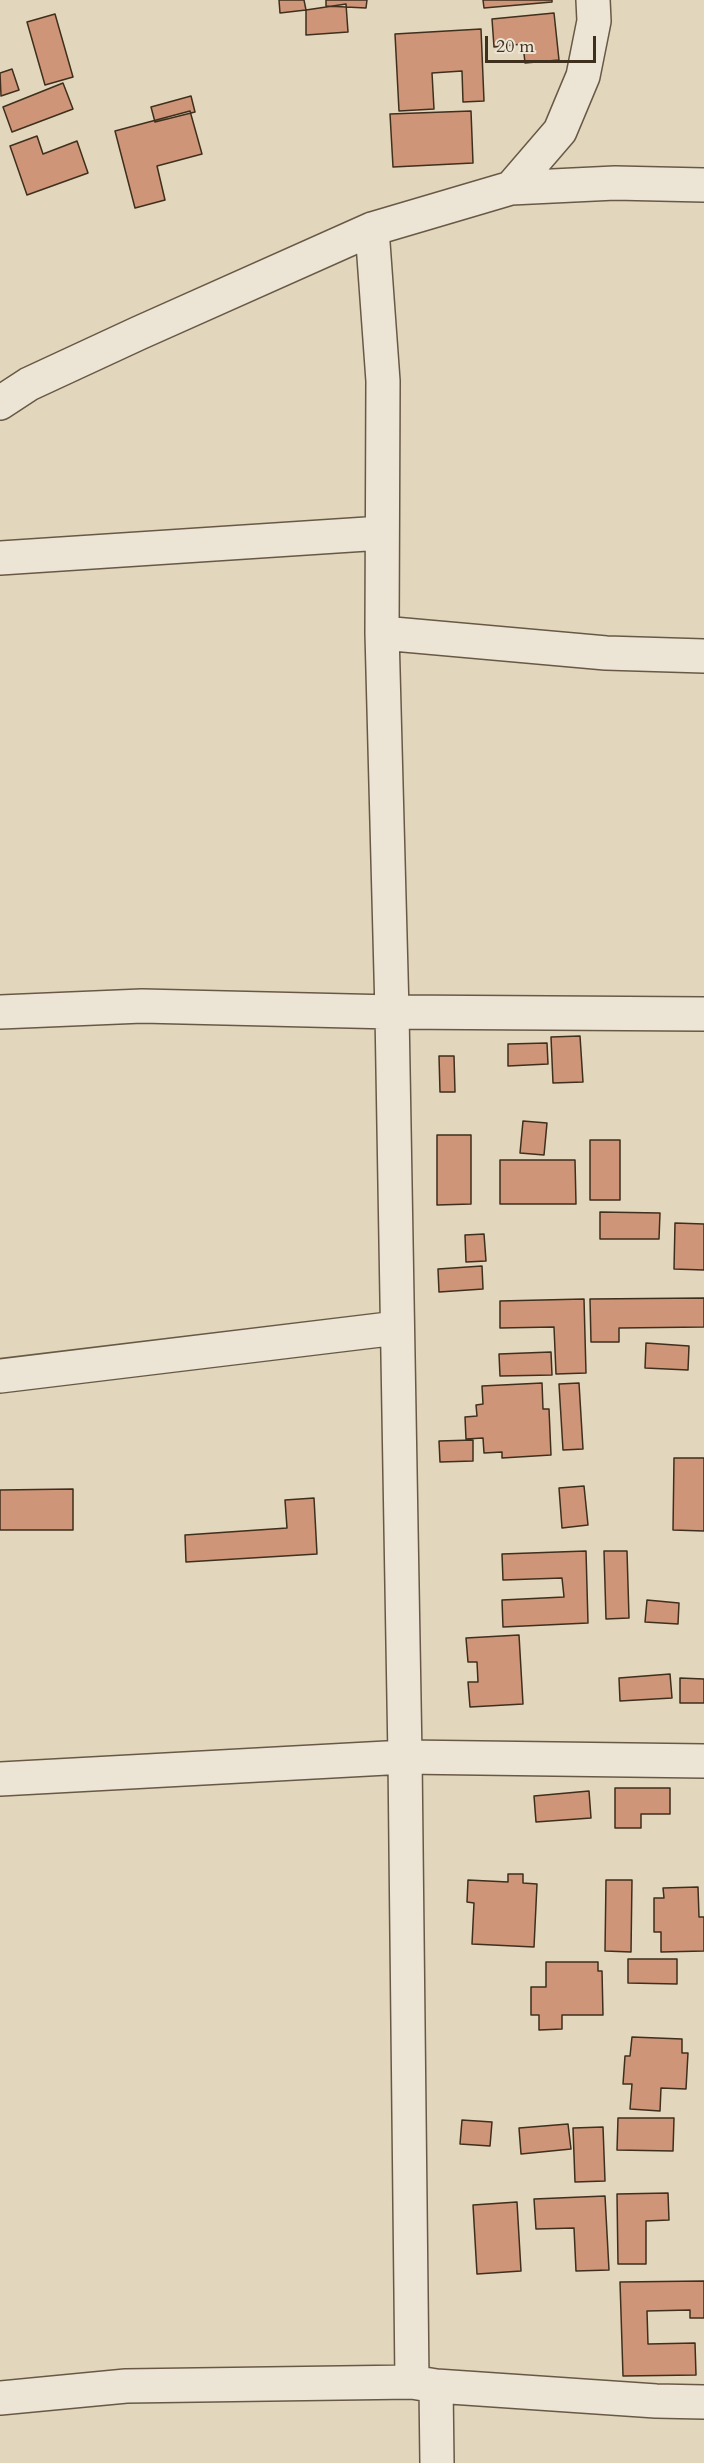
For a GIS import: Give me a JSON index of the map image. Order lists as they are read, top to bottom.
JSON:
{
  "scale_bar": "20 m"
}
